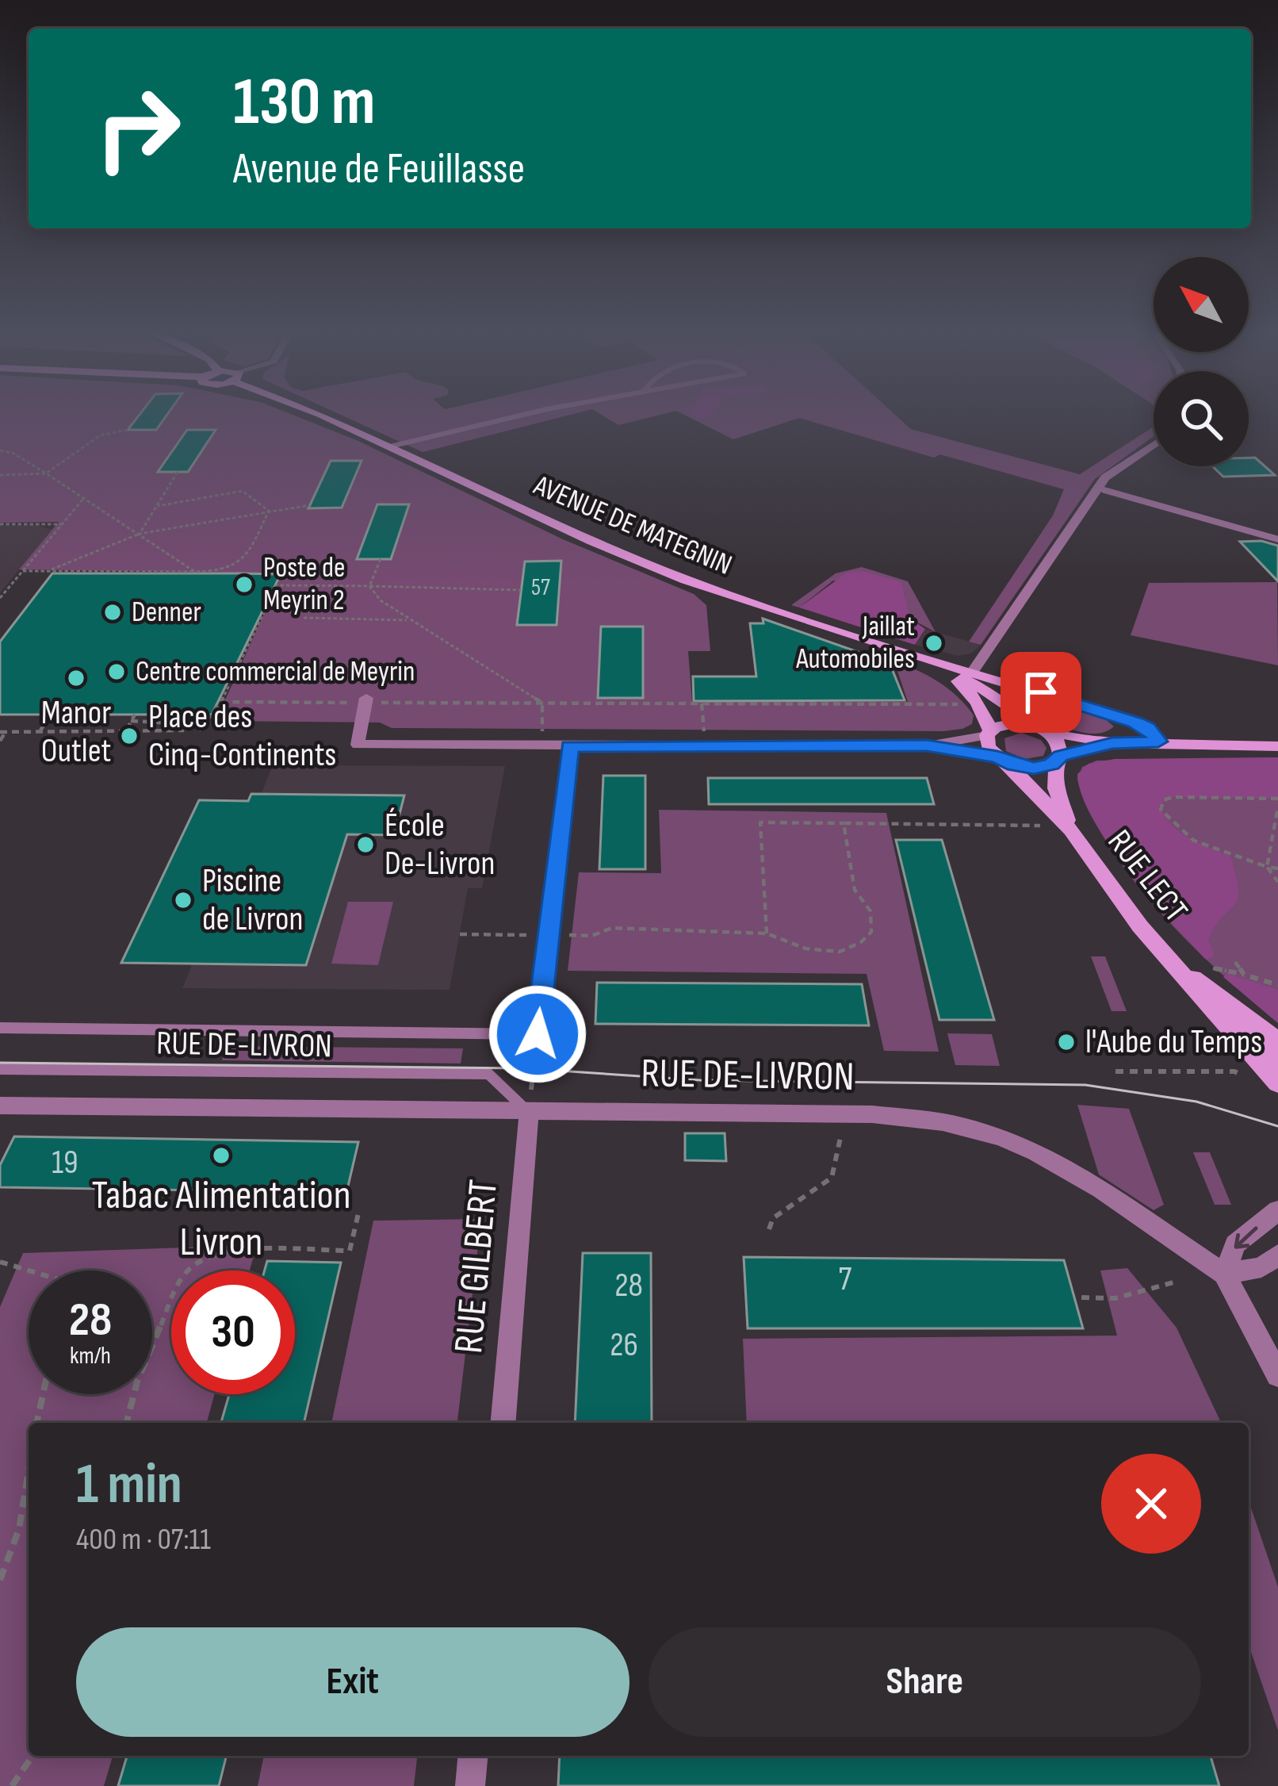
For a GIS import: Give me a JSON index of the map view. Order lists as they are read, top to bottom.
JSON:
{
  "streets": {
    "main road": ["AVENUE DE MATEGNIN", "RUE LECT"],
    "street": ["RUE DE-LIVRON", "RUE GILBERT"]
  },
  "crossings": [
    ["AVENUE DE MATEGNIN", "RUE LECT"],
    ["RUE DE-LIVRON", "RUE GILBERT"]
  ],
  "places": [
    "Poste de Meyrin 2",
    "Denner",
    "Jaillat Automobiles",
    "Centre commercial de Meyrin",
    "Manor Outlet",
    "Place des Cinq-Continents",
    "École De-Livron",
    "Piscine de Livron",
    "l'Aube du Temps",
    "Tabac Alimentation Livron"
  ],
  "house_numbers": [
    "57",
    "19",
    "7",
    "28",
    "26"
  ],
  "north": "top left",
  "page": {
    "turn": ["130 m", "Avenue de Feuillasse"],
    "speed": "28 km/h",
    "limit": "30",
    "heading": ["1 min", "400 m · 07:11"],
    "buttons": ["Exit", "Share"]
  }
}
